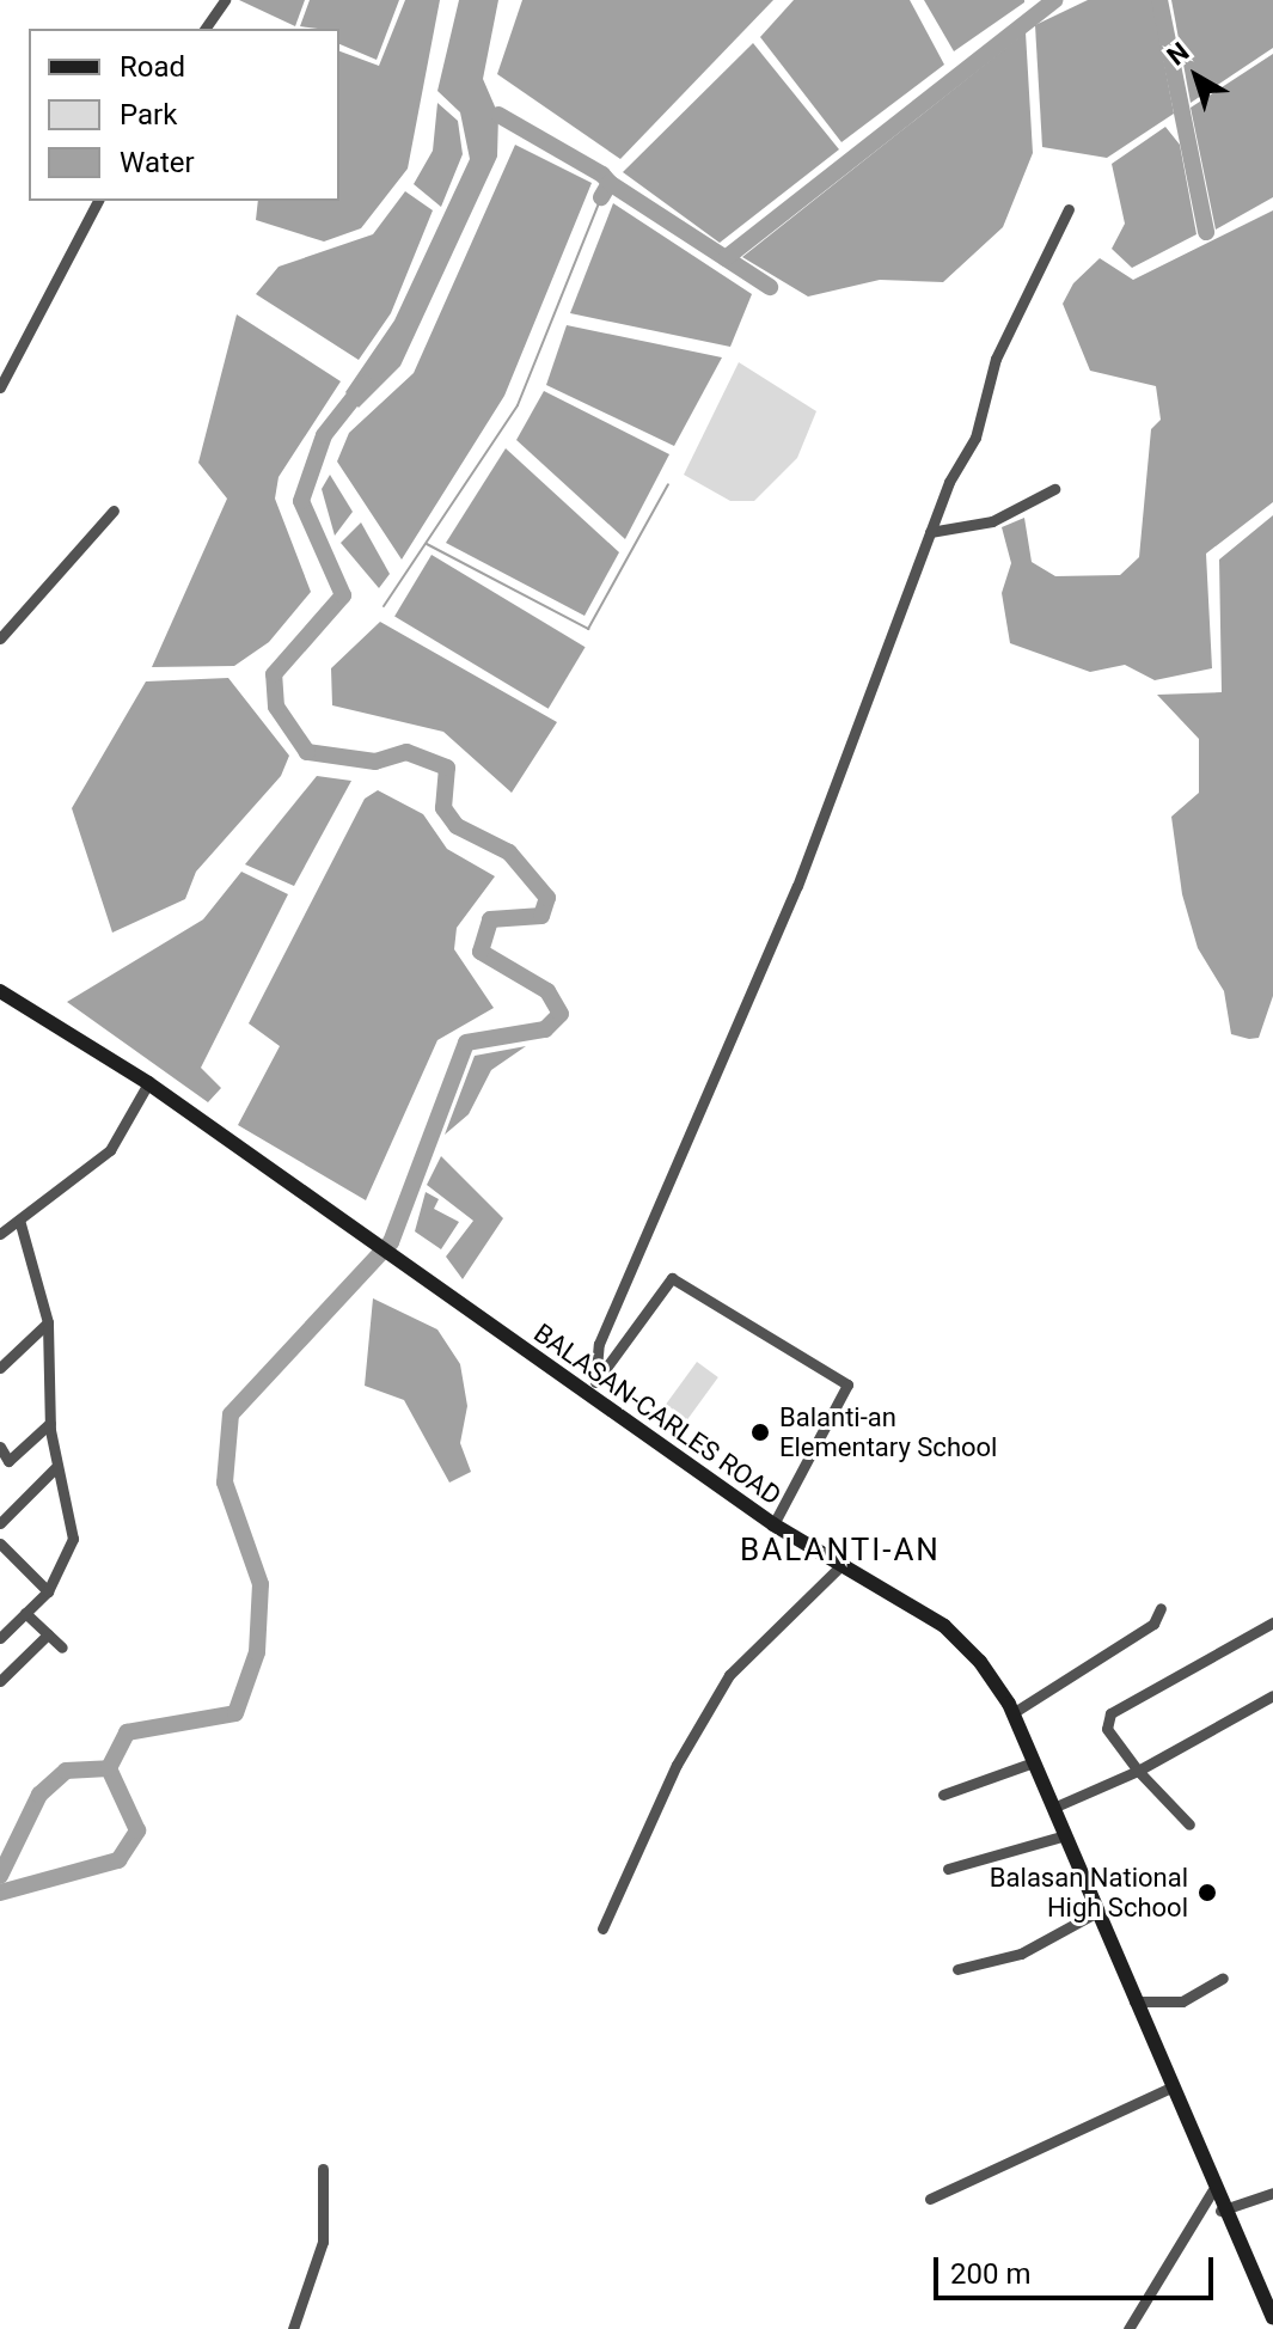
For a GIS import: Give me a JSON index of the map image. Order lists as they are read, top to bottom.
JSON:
{
  "streets": {
    "main road": ["BALASAN-CARLES ROAD"]
  },
  "districts": ["BALANTI-AN"],
  "places": ["Balanti-an Elementary School", "Balasan National High School"],
  "legend": ["Road", "Park", "Water"],
  "scale_bar": "200 m",
  "north": "top left"
}
